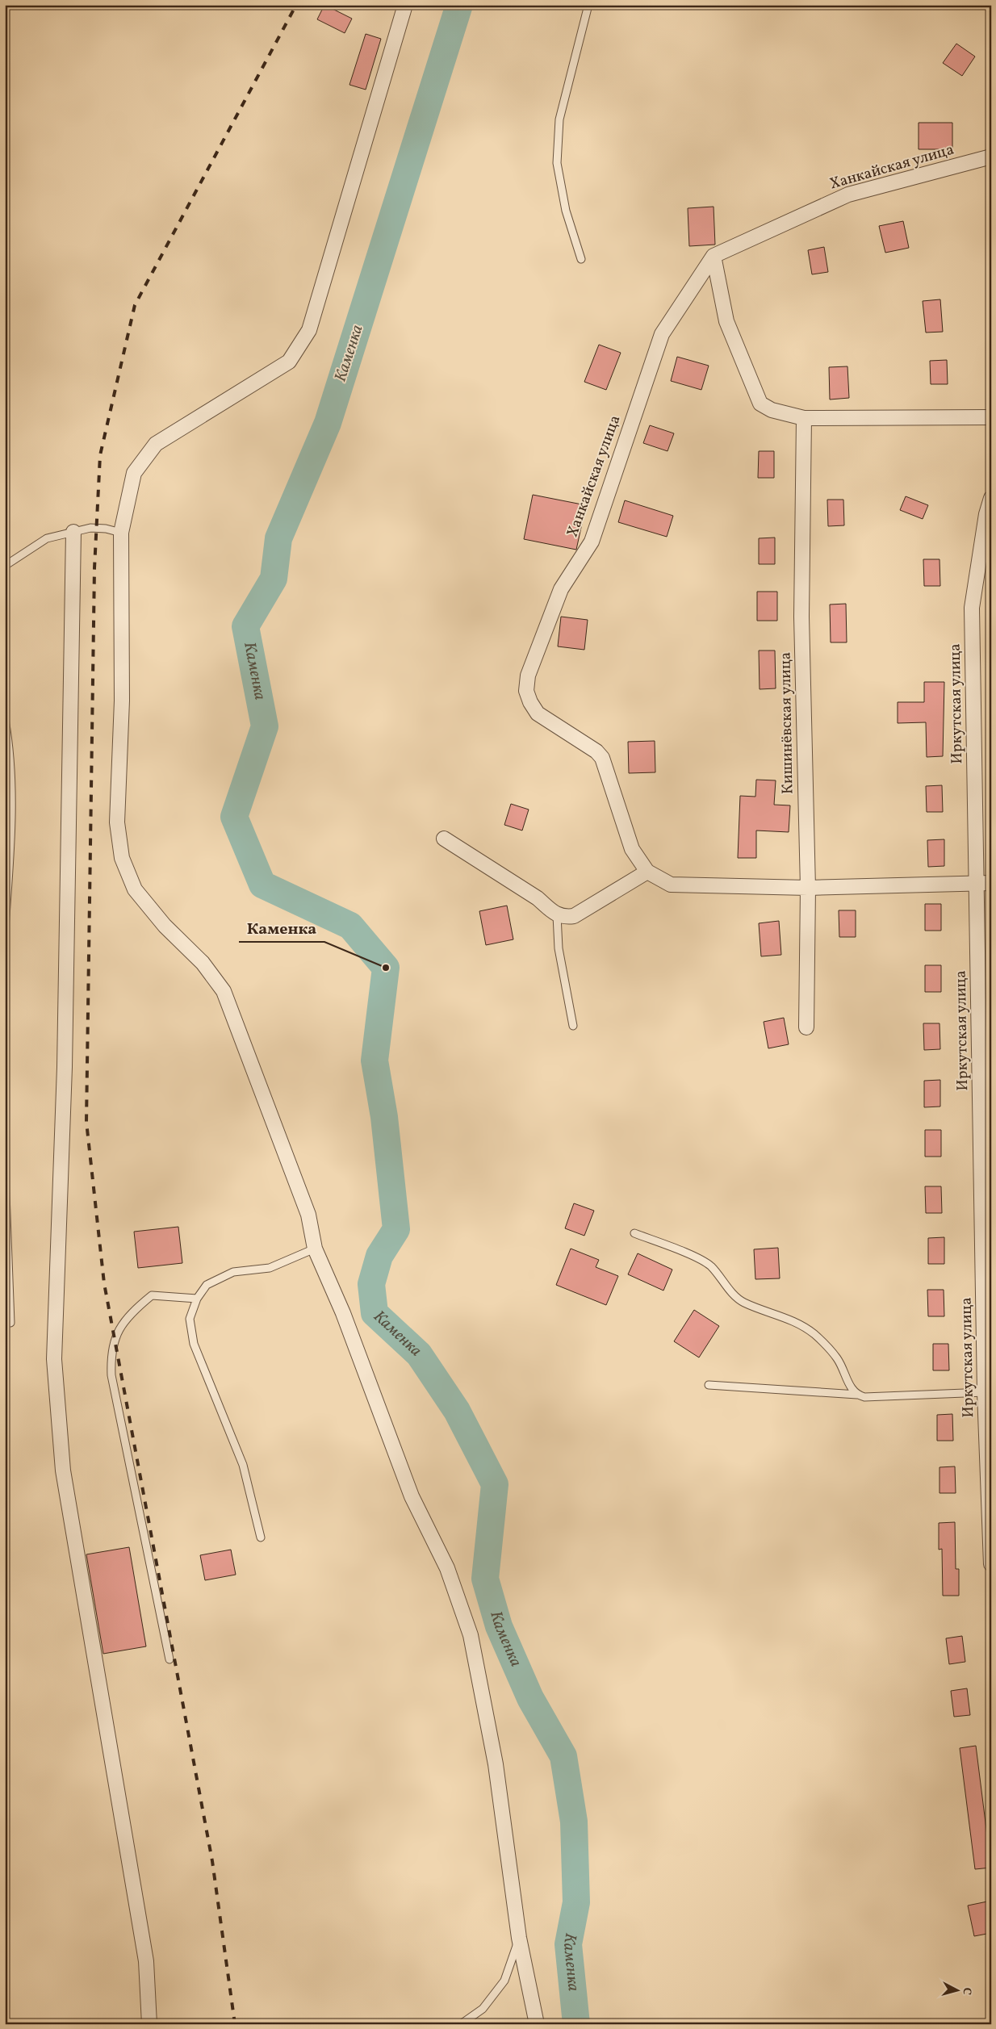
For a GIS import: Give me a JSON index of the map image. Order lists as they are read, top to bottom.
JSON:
{
  "streets": {
    "street": ["Ханкайская улица", "Иркутская улица", "Кишинёвская улица"]
  },
  "crossings": [
    ["Ханкайская улица", "Иркутская улица"],
    ["Ханкайская улица", "Кишинёвская улица"]
  ],
  "water": ["Каменка"],
  "places": ["Каменка"],
  "north": "right"
}
